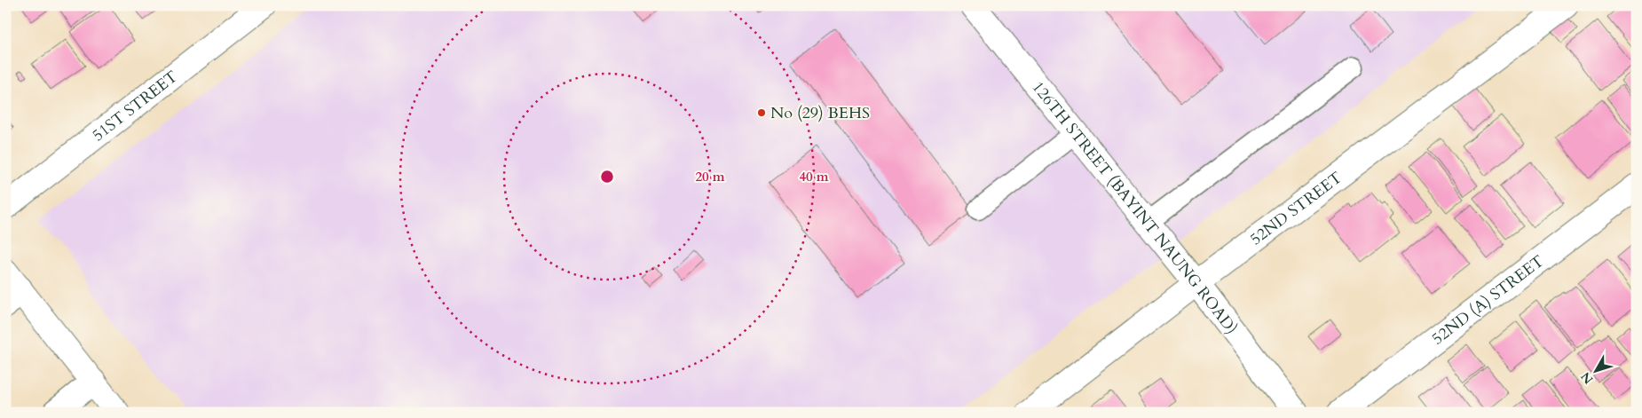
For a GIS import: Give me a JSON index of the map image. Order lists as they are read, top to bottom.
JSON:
{
  "streets": {
    "street": [
      "51ST STREET",
      "126TH STREET (BAYINT NAUNG ROAD)",
      "52ND STREET",
      "52ND (A) STREET"
    ]
  },
  "crossings": [
    ["126TH STREET (BAYINT NAUNG ROAD)", "52ND STREET"]
  ],
  "places": ["No (29) BEHS"],
  "north": "bottom left",
  "rings": ["20 m", "40 m"]
}
